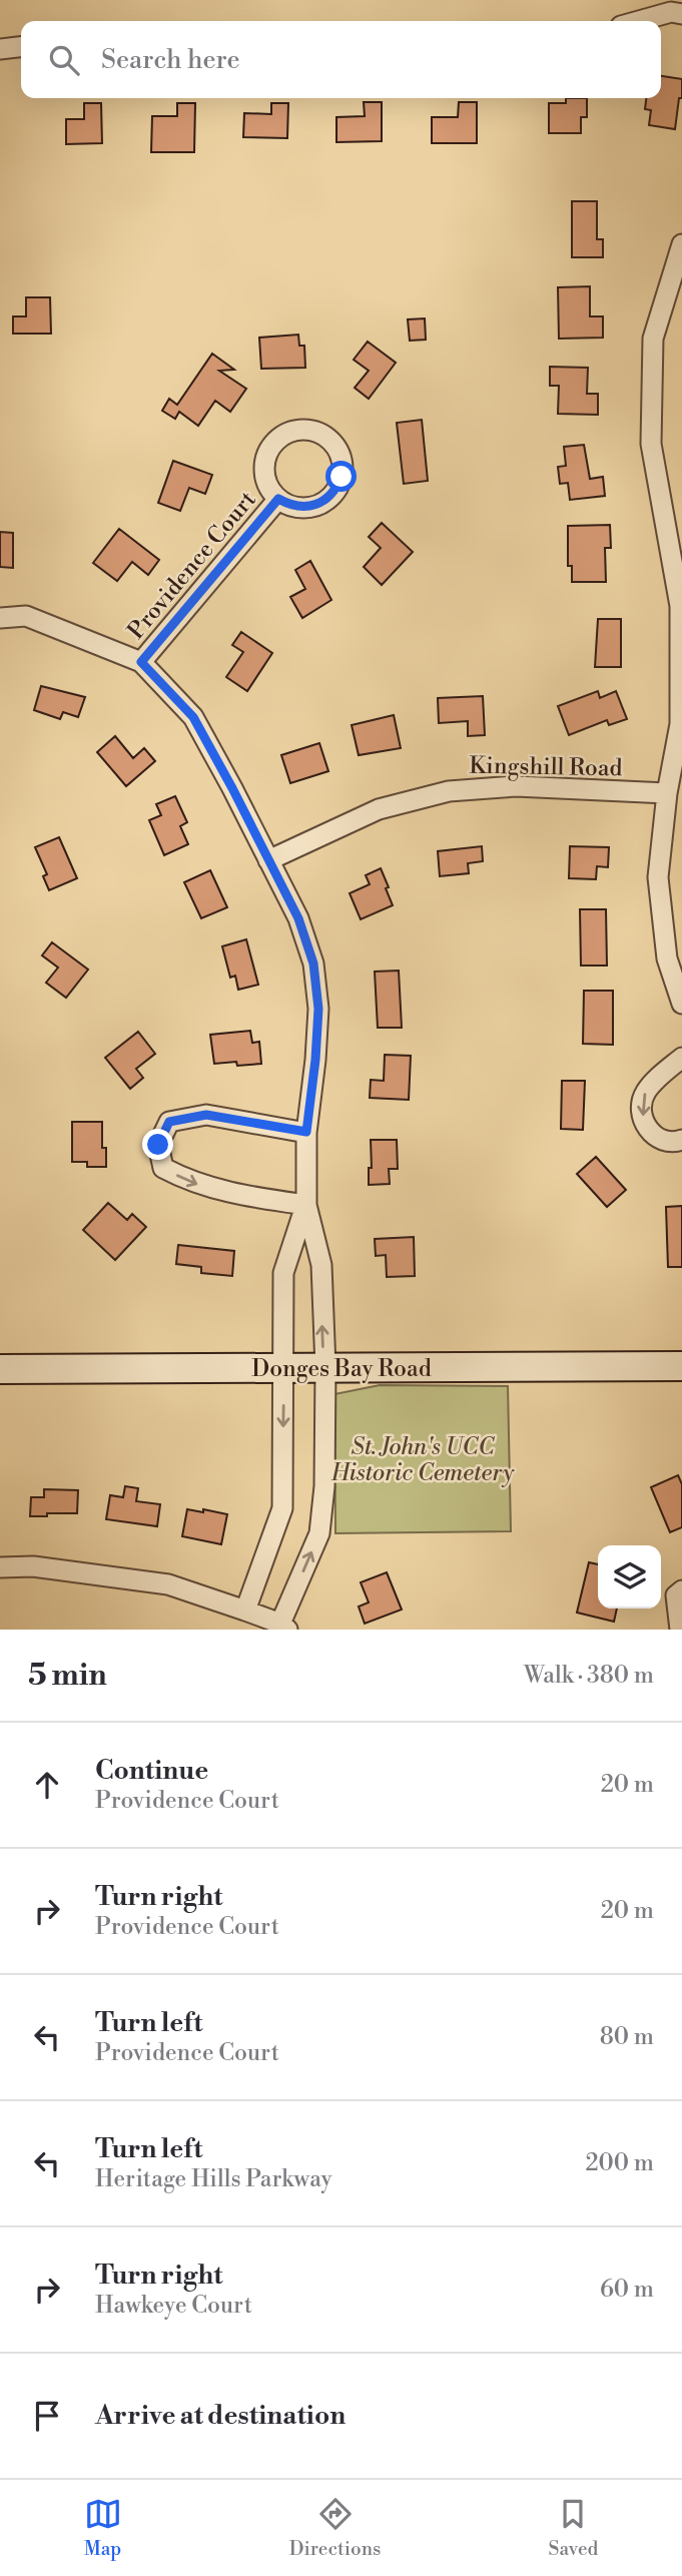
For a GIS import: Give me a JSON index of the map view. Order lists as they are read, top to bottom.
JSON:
{
  "streets": {
    "street": ["Providence Court", "Kingshill Road", "Donges Bay Road"]
  },
  "parks": ["St. John's UCC Historic Cemetery"],
  "page": {
    "search": "Search here",
    "heading": ["5 min", "Walk · 380 m"],
    "list": [
      ["Continue", "Providence Court", "20 m"],
      ["Turn right", "Providence Court", "20 m"],
      ["Turn left", "Providence Court", "80 m"],
      ["Turn left", "Heritage Hills Parkway", "200 m"],
      ["Turn right", "Hawkeye Court", "60 m"],
      "Arrive at destination"
    ],
    "nav": ["Map", "Directions", "Saved"]
  }
}
